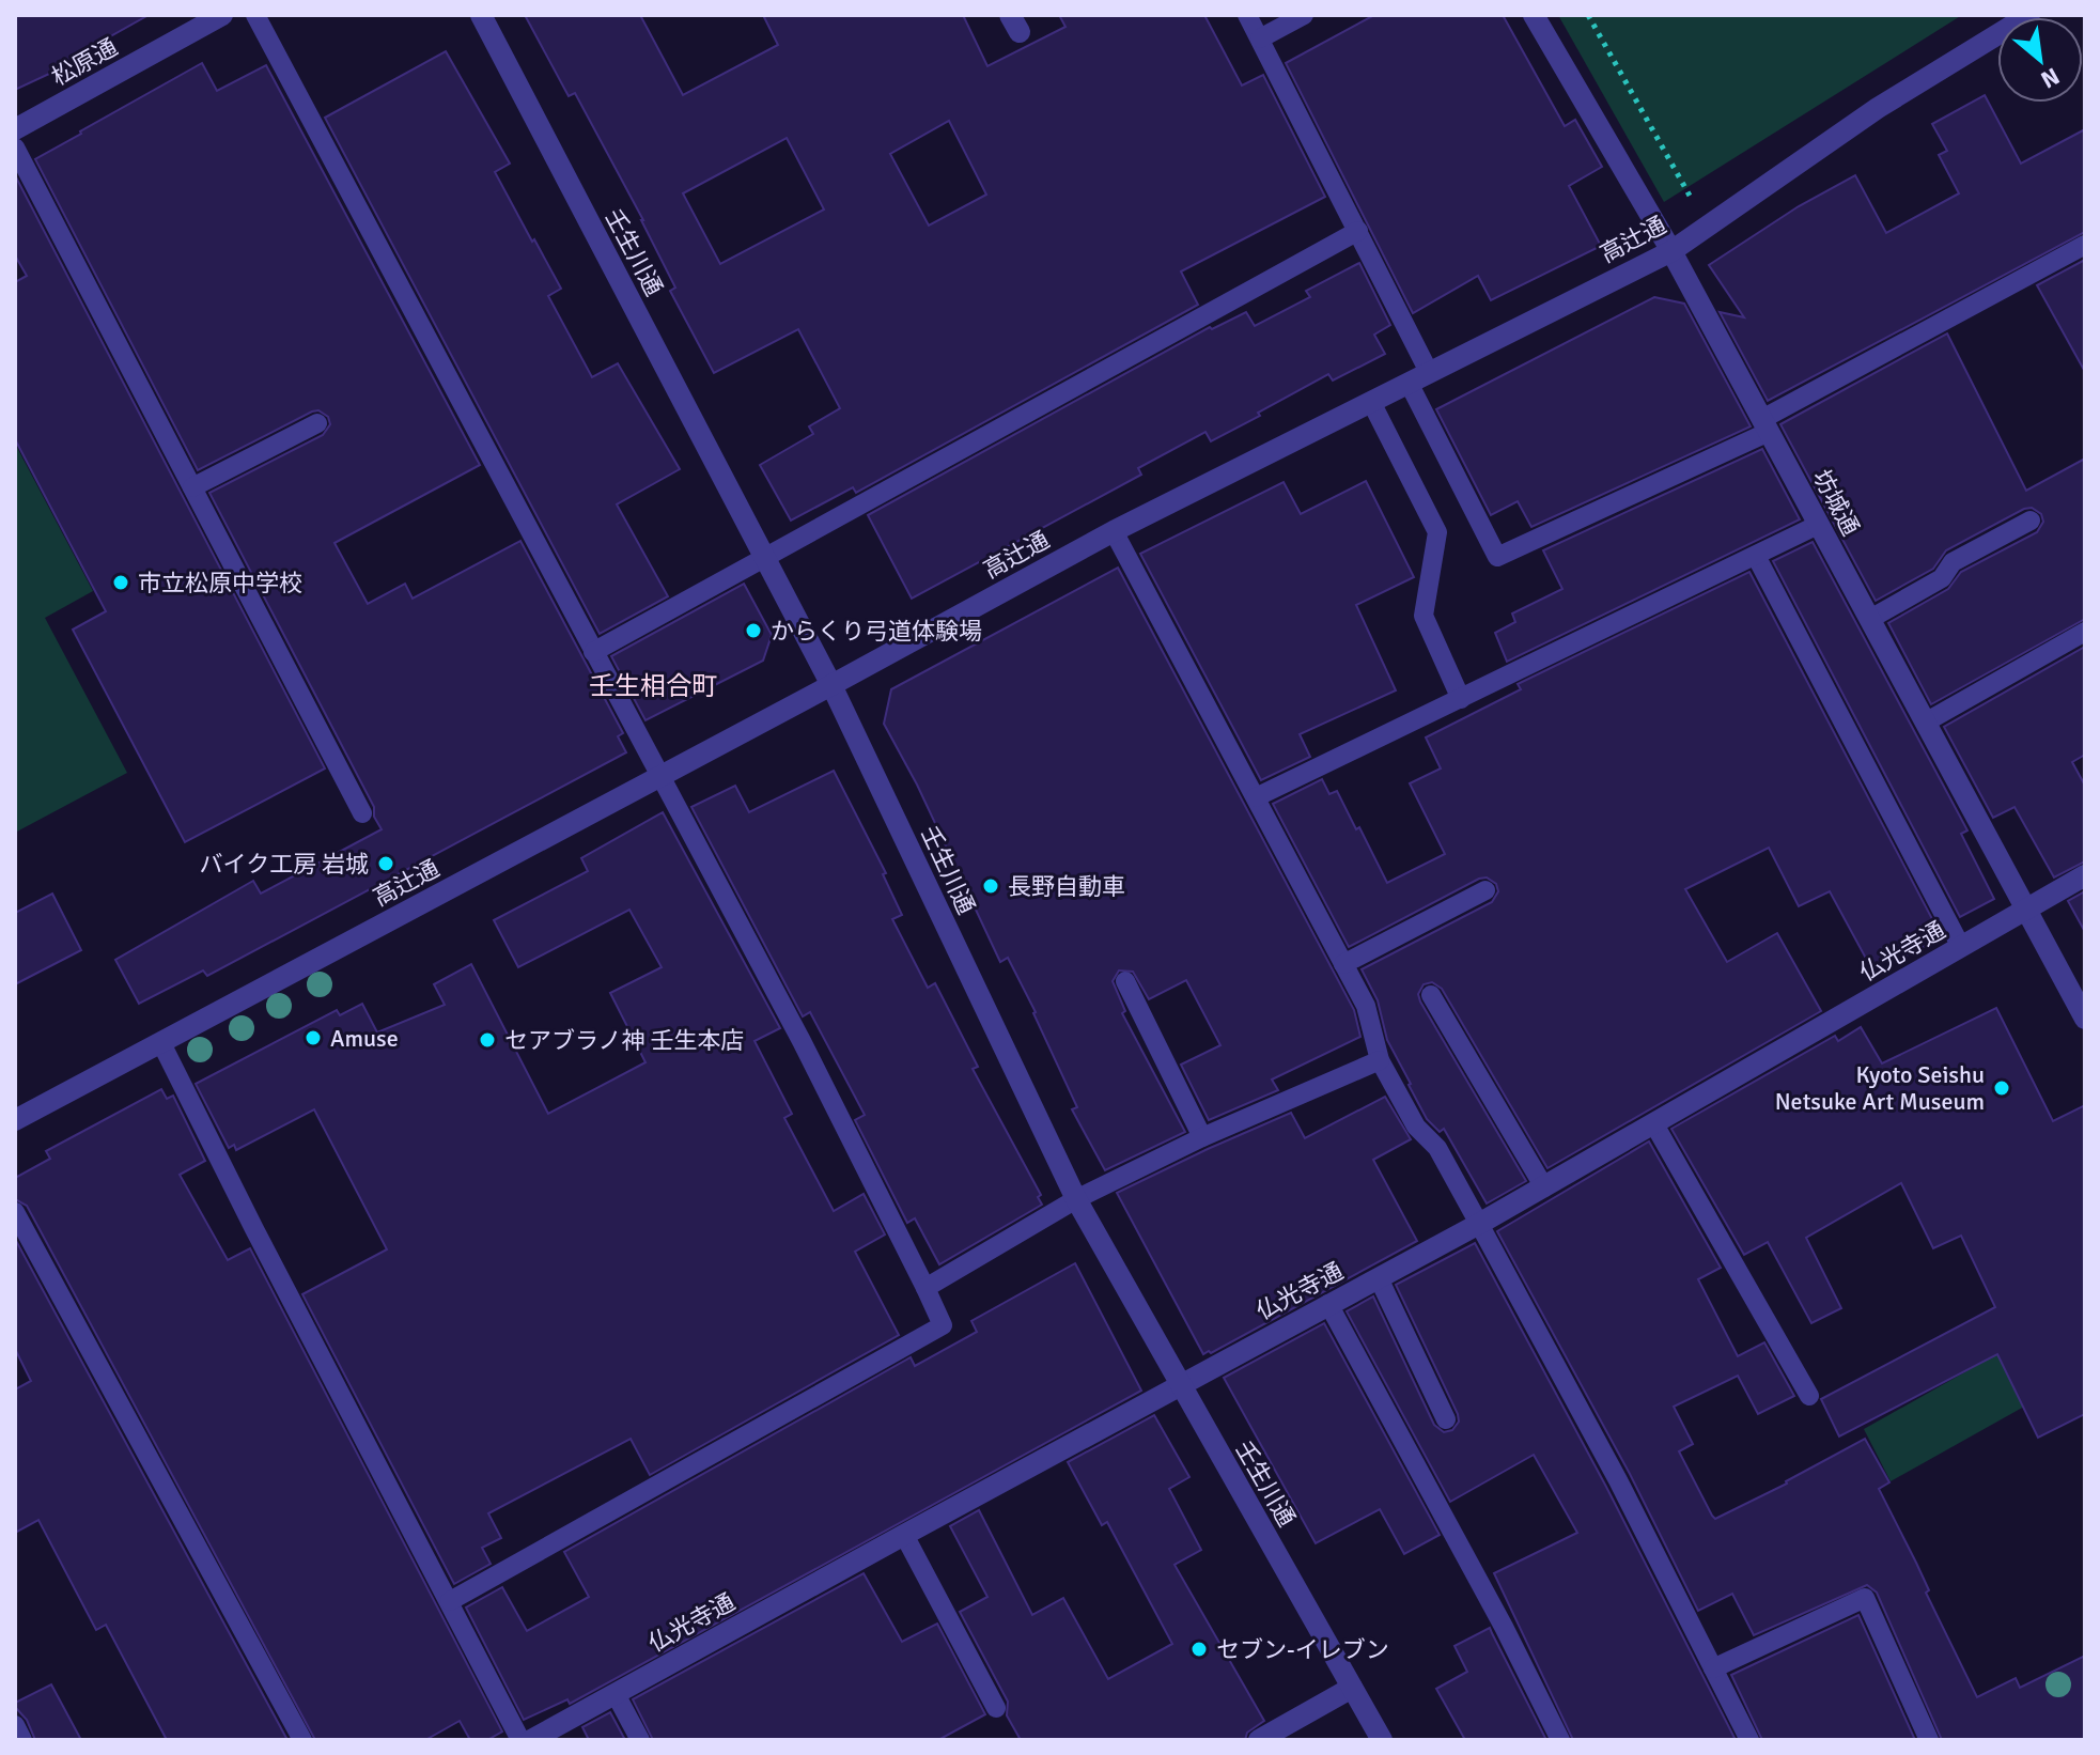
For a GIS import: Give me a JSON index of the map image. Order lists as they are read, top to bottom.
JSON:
{
  "streets": {
    "street": [
      "松原通",
      "高辻通",
      "壬生川通",
      "坊城通",
      "仏光寺通"
    ]
  },
  "crossings": [
    ["高辻通", "壬生川通"],
    ["高辻通", "坊城通"],
    ["壬生川通", "仏光寺通"],
    ["坊城通", "仏光寺通"]
  ],
  "districts": ["壬生相合町"],
  "places": [
    "市立松原中学校",
    "からくり弓道体験場",
    "バイク工房 岩城",
    "長野自動車",
    "Amuse",
    "セアブラノ神 壬生本店",
    "Kyoto Seishu Netsuke Art Museum",
    "セブン-イレブン"
  ],
  "north": "bottom right"
}
